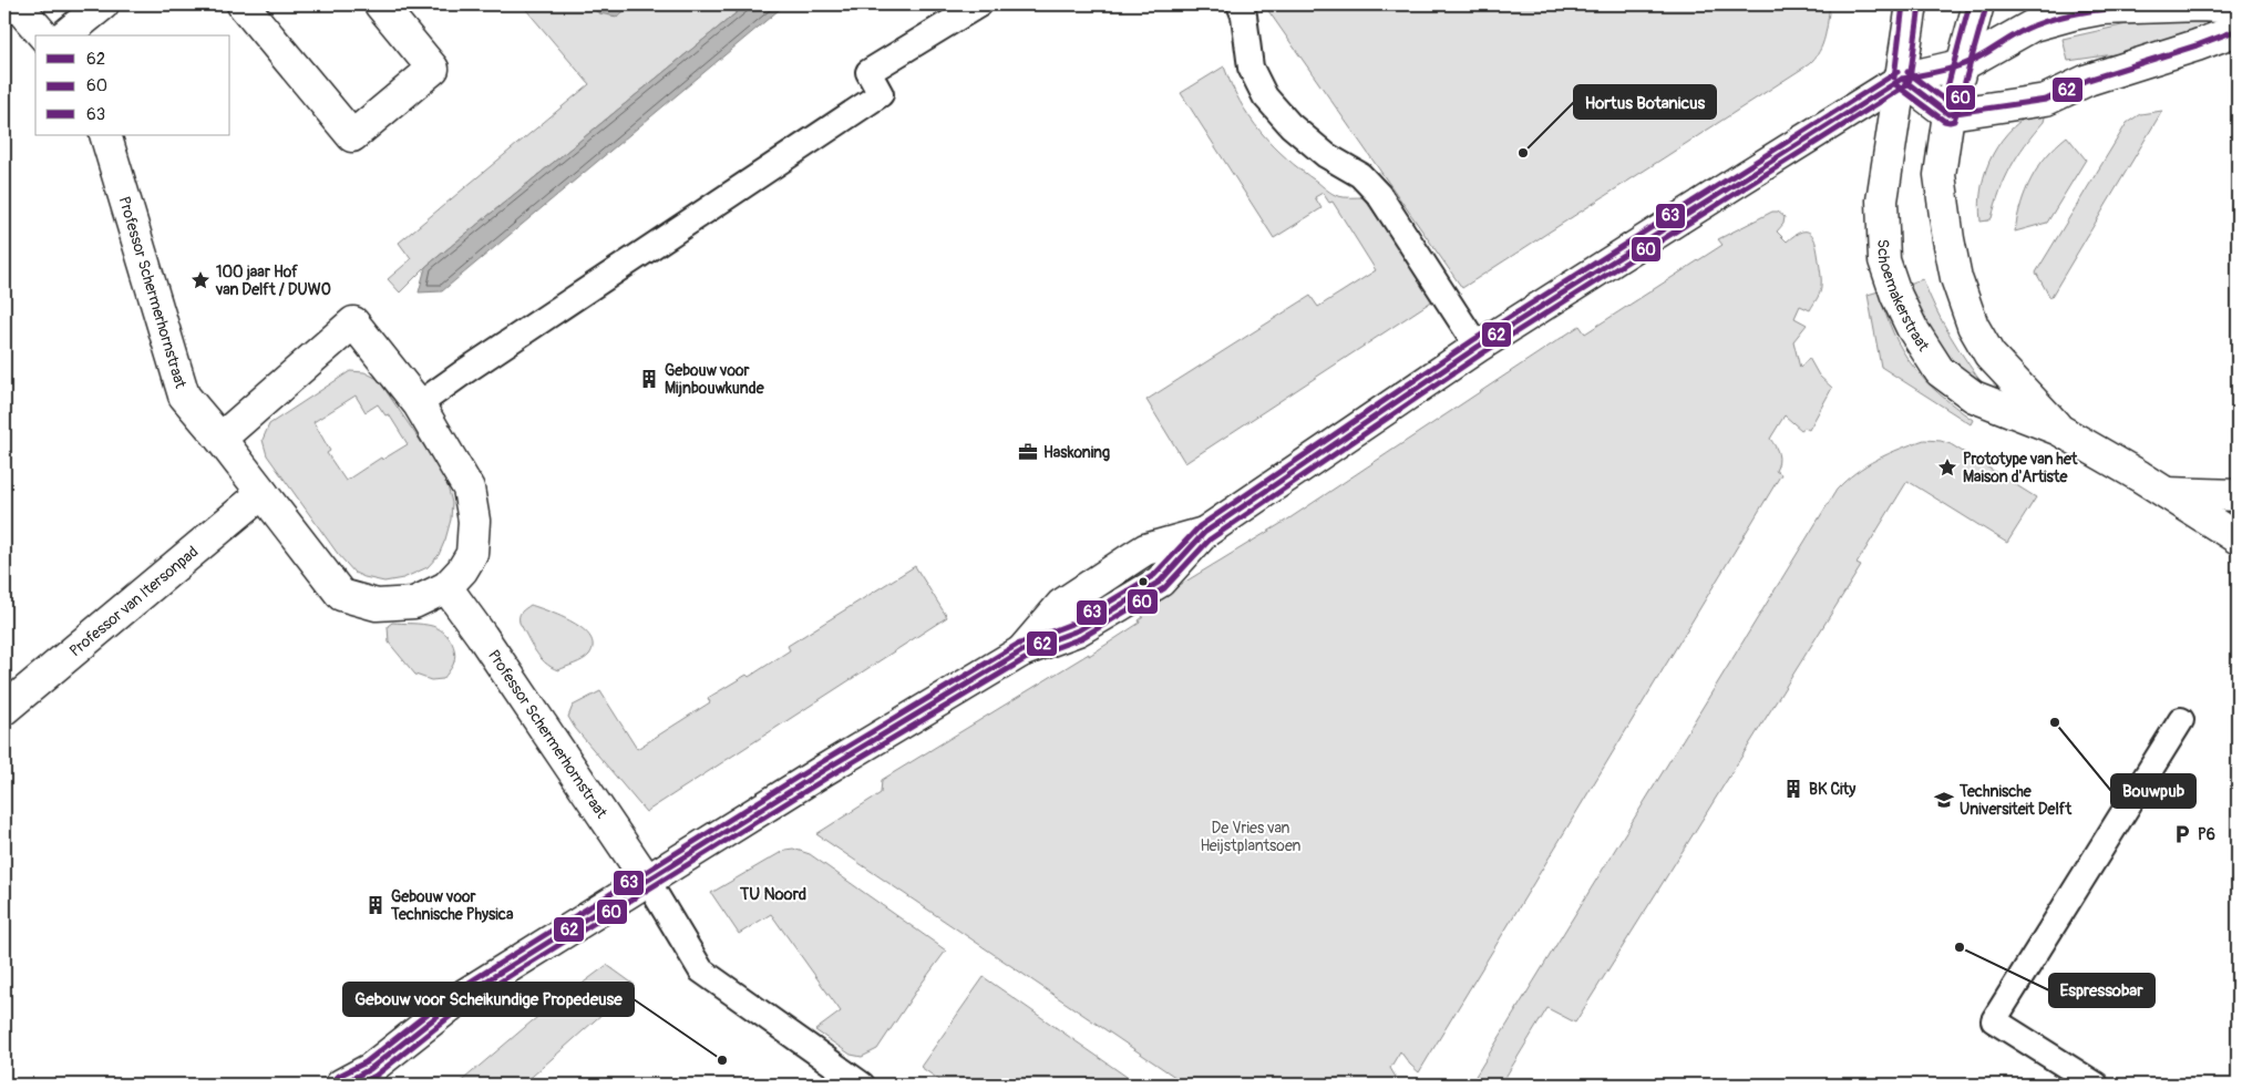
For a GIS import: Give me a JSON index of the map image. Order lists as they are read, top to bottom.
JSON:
{
  "streets": {
    "main road": ["Professor Schermerhornstraat", "Schoemakerstraat", "Professor van Itersonpad"]
  },
  "crossings": [
    ["Professor Schermerhornstraat", "Professor van Itersonpad"]
  ],
  "districts": ["TU Noord"],
  "parks": ["De Vries van Heijstplantsoen"],
  "places": {
    "other": [
      "Hortus Botanicus",
      "Bouwpub",
      "Espressobar",
      "Gebouw voor Scheikundige Propedeuse"
    ],
    "place": ["100 jaar Hof van Delft / DUWO", "Prototype van het Maison d'Artiste"],
    "building": ["Gebouw voor Mijnbouwkunde", "BK City", "Gebouw voor Technische Physica"],
    "office": ["Haskoning"],
    "school or university": ["Technische Universiteit Delft"],
    "parking": ["P6"]
  },
  "lines": ["transit line 63", "transit line 62", "transit line 60"],
  "legend": ["62", "60", "63"]
}
